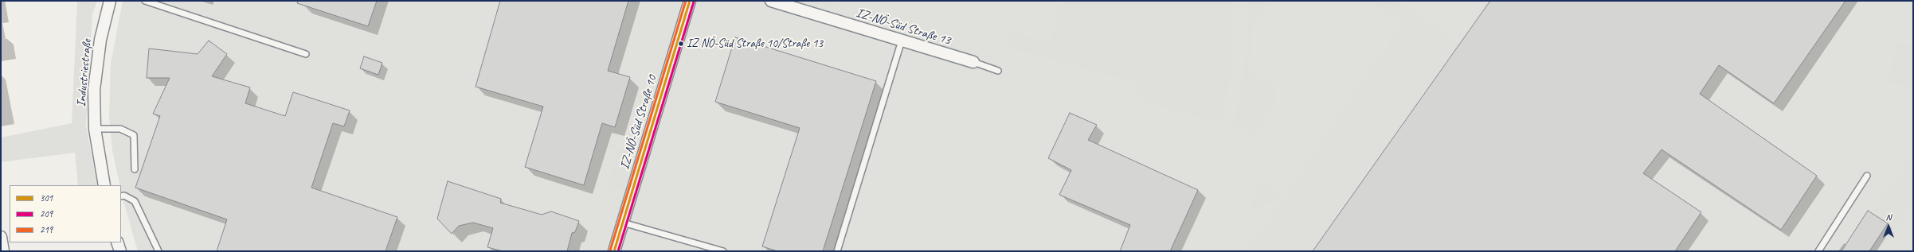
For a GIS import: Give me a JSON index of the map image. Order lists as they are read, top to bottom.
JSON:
{
  "streets": {
    "street": ["IZ-NÖ-Süd Straße 13", "Industriestraße", "IZ-NÖ-Süd Straße 10"]
  },
  "places": ["IZ NÖ-Süd Straße 10/Straße 13"],
  "lines": ["transit line 301", "transit line 219", "transit line 209"],
  "legend": ["301", "209", "219"],
  "north": "top"
}
